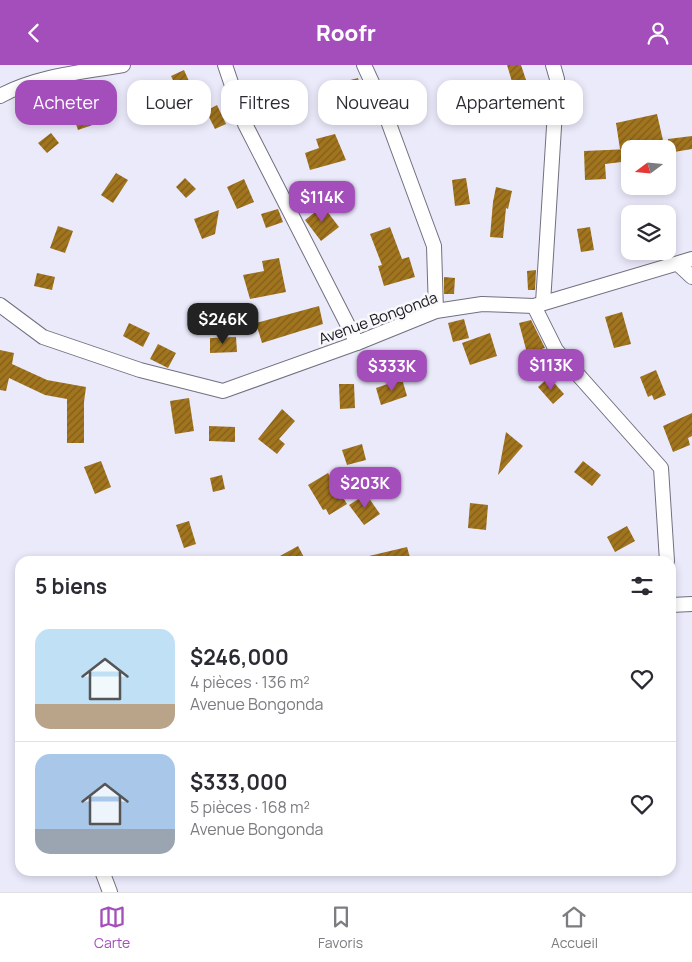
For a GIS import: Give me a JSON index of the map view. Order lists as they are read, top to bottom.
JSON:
{
  "streets": {
    "street": ["Avenue Bongonda"]
  },
  "north": "left",
  "page": {
    "header": "Roofr",
    "chip": [
      "Acheter",
      "Louer",
      "Filtres",
      "Nouveau",
      "Appartement"
    ],
    "price": [
      "$114K",
      "$246K",
      "$113K",
      "$333K",
      "$203K"
    ],
    "heading": "5 biens",
    "list": [
      {
        "name": "$246,000",
        "note": "4 pièces · 136 m² · Avenue Bongonda"
      },
      {
        "name": "$333,000",
        "note": "5 pièces · 168 m² · Avenue Bongonda"
      }
    ],
    "tabs": ["Carte", "Favoris", "Accueil"]
  }
}
